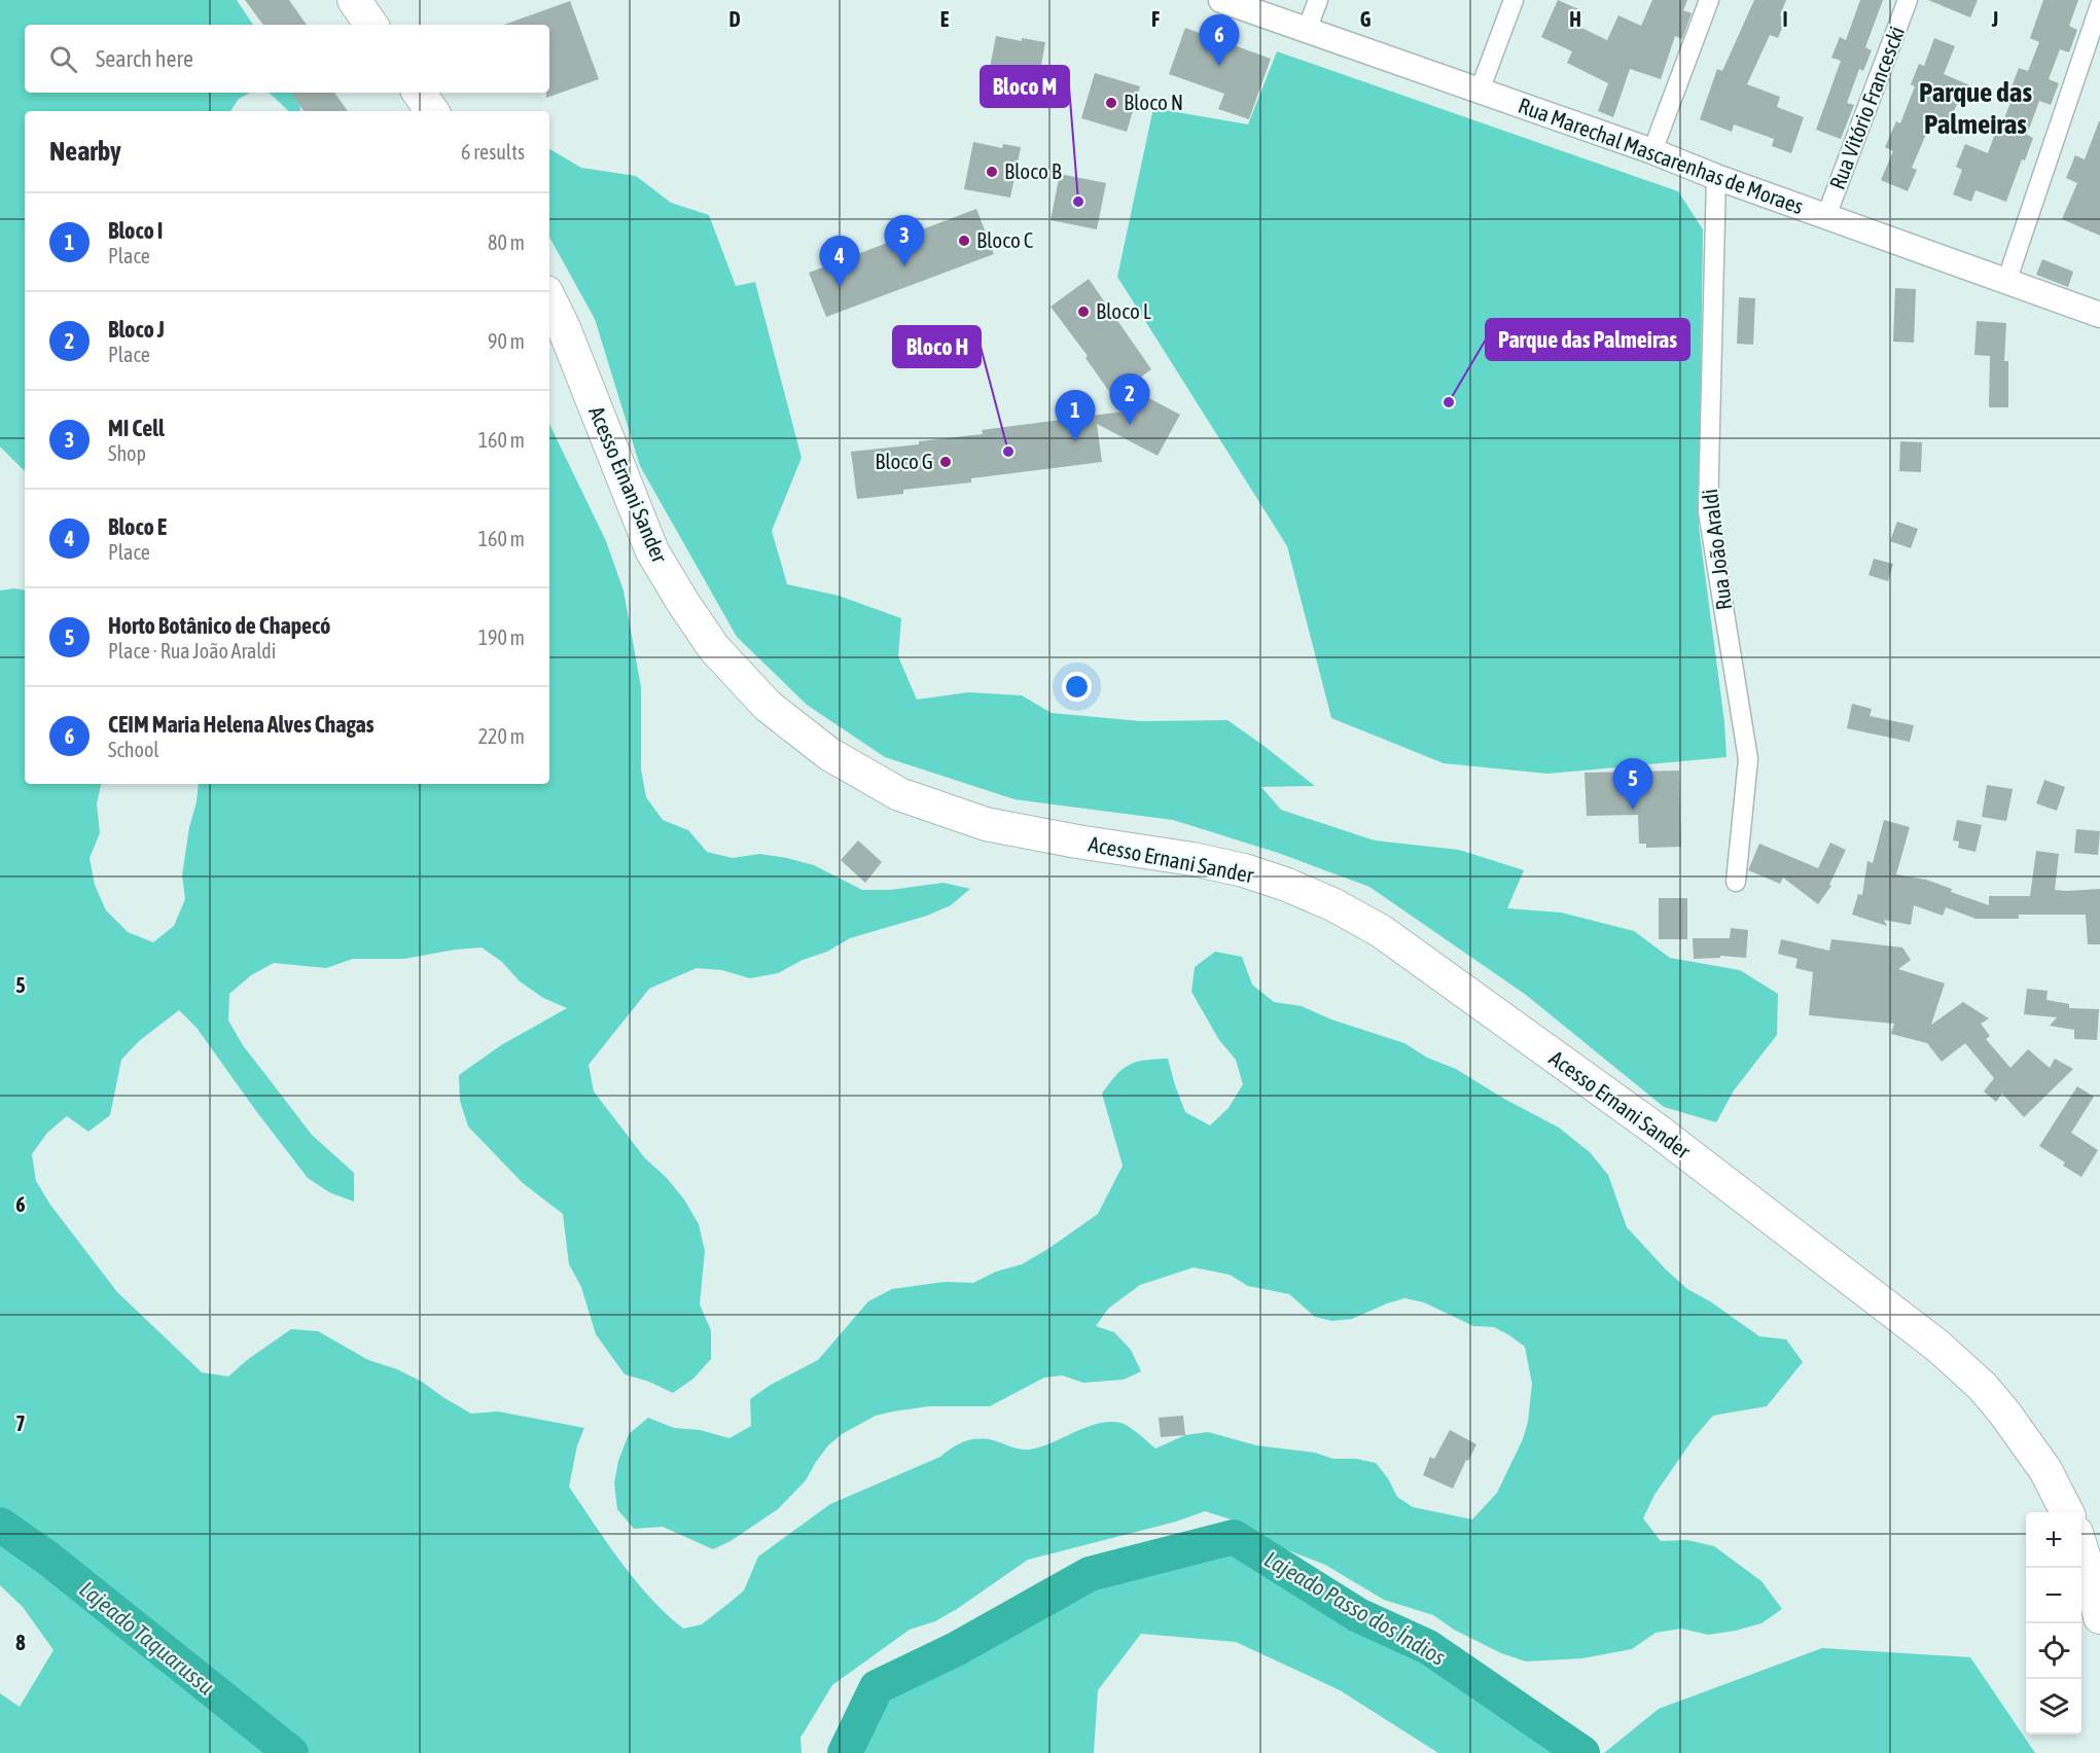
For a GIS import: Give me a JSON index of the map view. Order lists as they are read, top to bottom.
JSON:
{
  "streets": {
    "highway": ["Acesso Ernani Sander"],
    "street": ["Rua Vitório Francescki", "Rua Marechal Mascarenhas de Moraes", "Rua João Araldi"]
  },
  "crossings": [
    ["Rua Vitório Francescki", "Rua Marechal Mascarenhas de Moraes"],
    ["Rua Marechal Mascarenhas de Moraes", "Rua João Araldi"]
  ],
  "districts": ["Parque das Palmeiras"],
  "water": ["Lajeado Passo dos Índios", "Lajeado Taquarussu"],
  "places": [
    "Bloco N",
    "Bloco B",
    "Bloco M",
    "Bloco C",
    "Bloco L",
    "Parque das Palmeiras",
    "Bloco H",
    "Bloco G"
  ],
  "page": {
    "pins": [
      "6",
      "3",
      "4",
      "2",
      "1",
      "5"
    ],
    "search": "Search here",
    "heading": ["Nearby", "6 results"],
    "list": [
      {
        "mark": "1",
        "name": "Bloco I",
        "note": "Place",
        "value": "80 m"
      },
      {
        "mark": "2",
        "name": "Bloco J",
        "note": "Place",
        "value": "90 m"
      },
      {
        "mark": "3",
        "name": "MI Cell",
        "note": "Shop",
        "value": "160 m"
      },
      {
        "mark": "4",
        "name": "Bloco E",
        "note": "Place",
        "value": "160 m"
      },
      {
        "mark": "5",
        "name": "Horto Botânico de Chapecó",
        "note": "Place · Rua João Araldi",
        "value": "190 m"
      },
      {
        "mark": "6",
        "name": "CEIM Maria Helena Alves Chagas",
        "note": "School",
        "value": "220 m"
      }
    ],
    "map_buttons": ["+", "−"]
  },
  "grid": {
    "columns": [
      "D",
      "E",
      "F",
      "G",
      "H",
      "I",
      "J"
    ],
    "rows": [
      "5",
      "6",
      "7",
      "8"
    ]
  }
}
